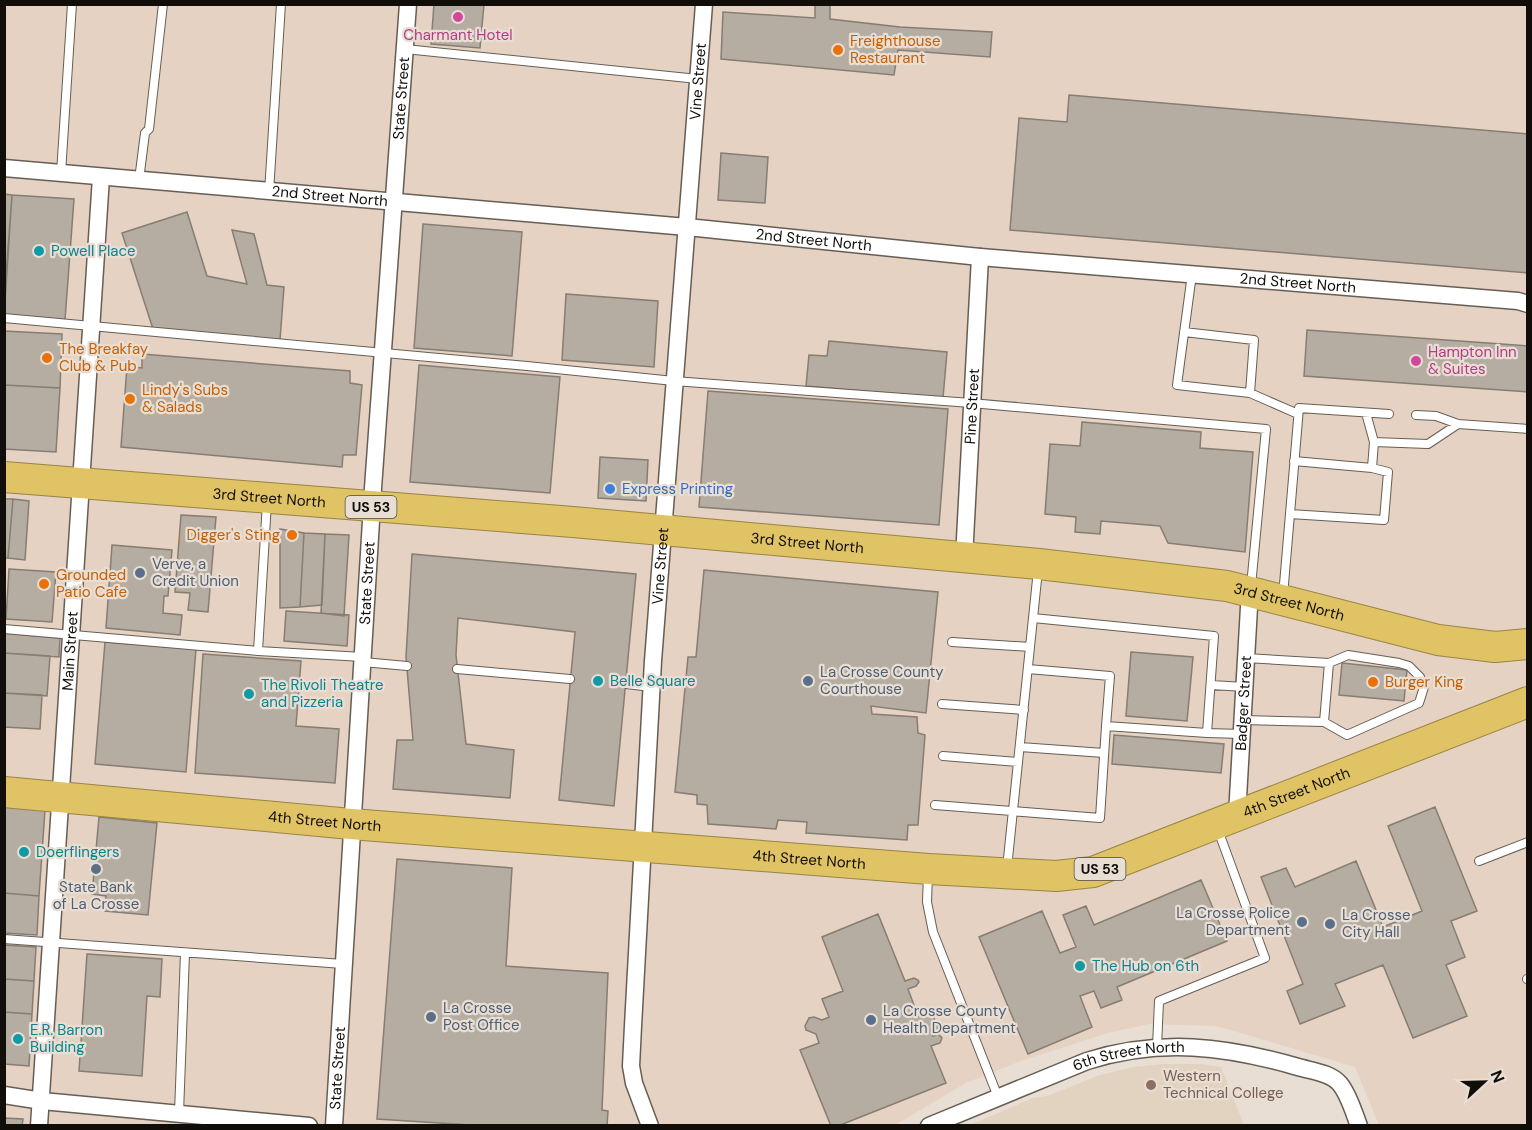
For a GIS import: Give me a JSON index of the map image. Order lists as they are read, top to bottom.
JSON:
{
  "streets": {
    "highway": ["3rd Street North", "US 53", "4th Street North"],
    "street": [
      "Vine Street",
      "State Street",
      "2nd Street North",
      "Pine Street",
      "Main Street",
      "Badger Street",
      "6th Street North"
    ]
  },
  "crossings": [
    ["Vine Street", "2nd Street North"],
    ["Vine Street", "3rd Street North"],
    ["Vine Street", "4th Street North"],
    ["State Street", "2nd Street North"],
    ["State Street", "3rd Street North"],
    ["State Street", "4th Street North"],
    ["2nd Street North", "Pine Street"],
    ["2nd Street North", "Main Street"],
    ["Pine Street", "3rd Street North"],
    ["3rd Street North", "US 53"],
    ["3rd Street North", "Main Street"],
    ["3rd Street North", "Badger Street"],
    ["US 53", "Main Street"],
    ["US 53", "4th Street North"],
    ["Main Street", "4th Street North"],
    ["Badger Street", "4th Street North"]
  ],
  "places": [
    "Charmant Hotel",
    "Freighthouse Restaurant",
    "Powell Place",
    "The Breakfay Club & Pub",
    "Hampton Inn & Suites",
    "Lindy's Subs & Salads",
    "Express Printing",
    "Digger's Sting",
    "Verve, a Credit Union",
    "Grounded Patio Cafe",
    "Belle Square",
    "La Crosse County Courthouse",
    "Burger King",
    "The Rivoli Theatre and Pizzeria",
    "Doerflingers",
    "State Bank of La Crosse",
    "La Crosse Police Department",
    "La Crosse City Hall",
    "The Hub on 6th",
    "La Crosse Post Office",
    "La Crosse County Health Department",
    "E.R. Barron Building",
    "Western Technical College"
  ],
  "north": "right"
}
